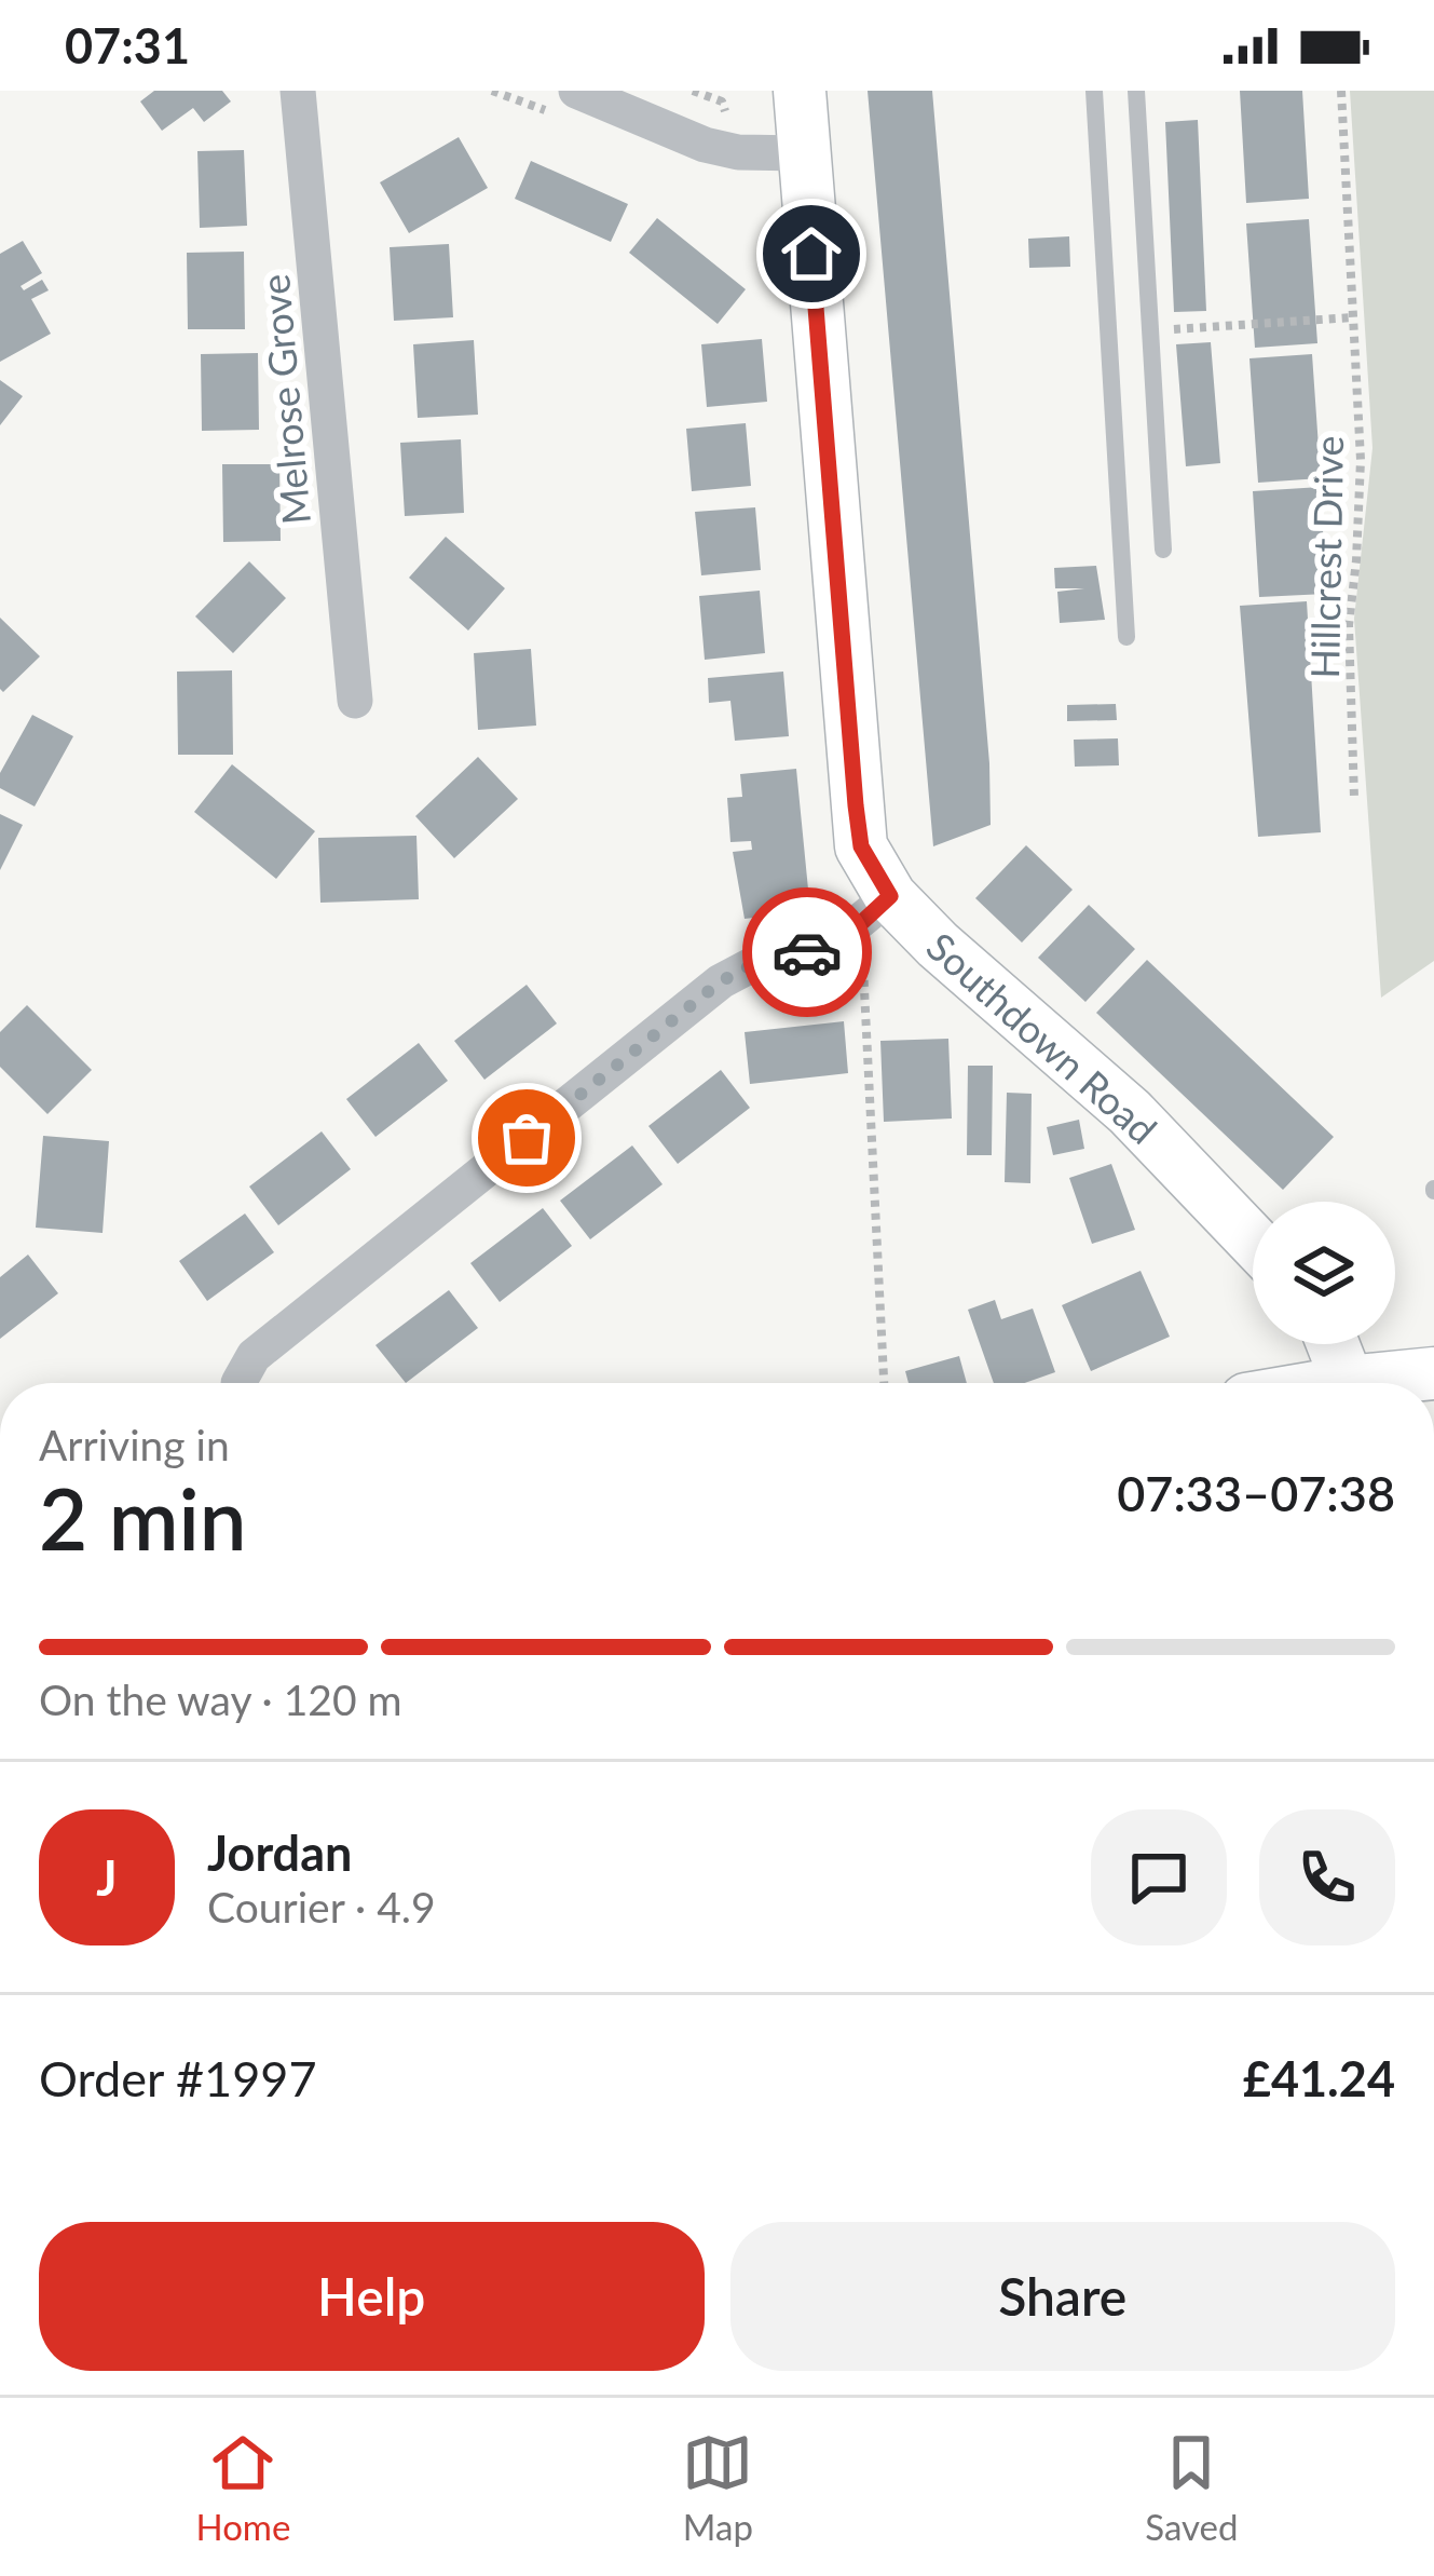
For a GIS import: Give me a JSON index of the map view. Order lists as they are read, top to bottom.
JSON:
{
  "streets": {
    "street": ["Melrose Grove", "Southdown Road"],
    "path": ["Hillcrest Drive"]
  },
  "page": {
    "status": "07:31",
    "heading": ["2 min", "Arriving in", "07:33–07:38"],
    "panel": [
      "Jordan",
      "Courier · 4.9",
      "Order #1997",
      "£41.24"
    ],
    "bar": "On the way · 120 m",
    "round": "J",
    "buttons": ["Help", "Share"],
    "tabs": ["Home", "Map", "Saved"]
  }
}
